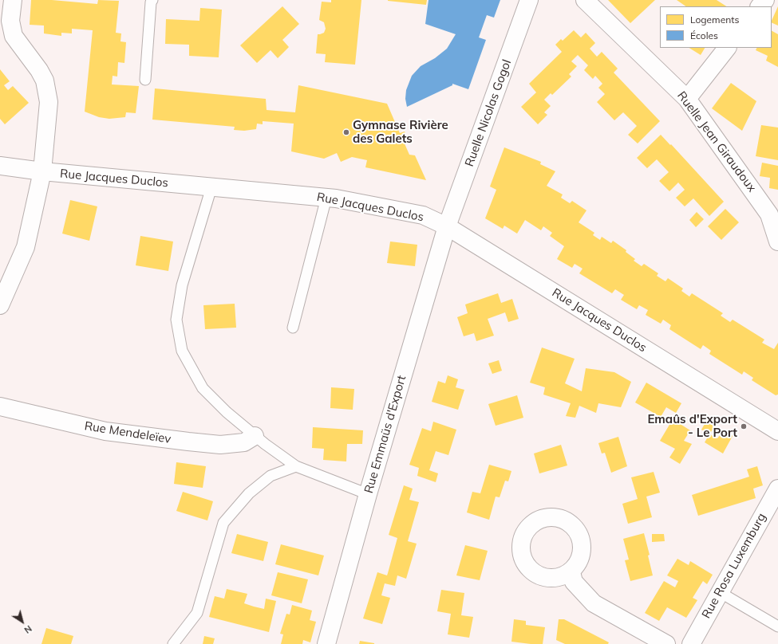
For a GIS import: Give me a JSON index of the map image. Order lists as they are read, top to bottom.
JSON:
{
  "streets": {
    "street": [
      "Ruelle Nicolas Gogol",
      "Ruelle Jean Giraudoux",
      "Rue Jacques Duclos",
      "Rue Mendeleïev",
      "Rue Emmaüs d'Export",
      "Rue Rosa Luxemburg"
    ]
  },
  "crossings": [
    ["Ruelle Nicolas Gogol", "Rue Jacques Duclos"],
    ["Ruelle Nicolas Gogol", "Rue Emmaüs d'Export"],
    ["Rue Jacques Duclos", "Rue Emmaüs d'Export"]
  ],
  "places": ["Gymnase Rivière des Galets", "Emaûs d'Export - Le Port"],
  "legend": ["Logements", "Écoles"],
  "north": "bottom right"
}
